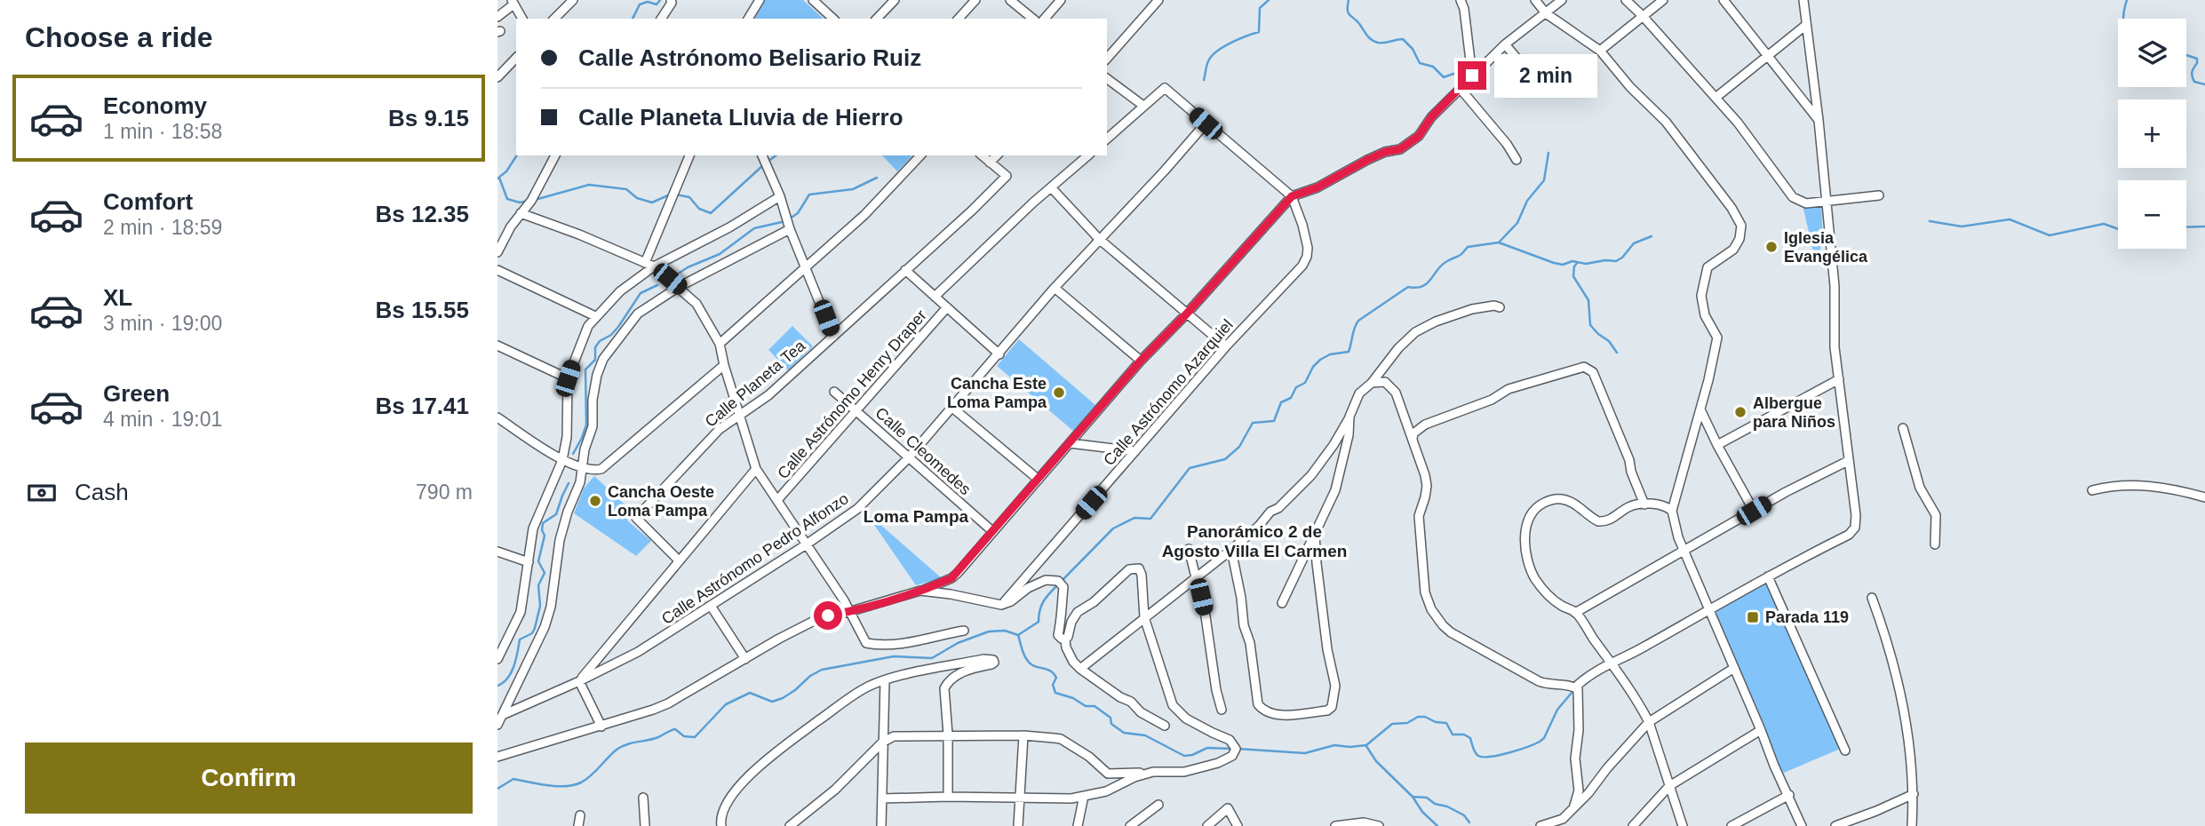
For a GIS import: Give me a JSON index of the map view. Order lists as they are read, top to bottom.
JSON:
{
  "streets": {
    "street": [
      "Calle Planeta Tea",
      "Calle Astrónomo Azarquiel",
      "Calle Astrónomo Henry Draper",
      "Calle Cleomedes",
      "Calle Astrónomo Pedro Alfonzo"
    ]
  },
  "crossings": [
    ["Calle Astrónomo Henry Draper", "Calle Cleomedes"],
    ["Calle Cleomedes", "Calle Astrónomo Pedro Alfonzo"]
  ],
  "districts": ["Loma Pampa", "Panorámico 2 de Agosto Villa El Carmen"],
  "places": {
    "other": [
      "Iglesia Evangélica",
      "Cancha Este Loma Pampa",
      "Albergue para Niños",
      "Cancha Oeste Loma Pampa"
    ],
    "transit": ["Parada 119"]
  },
  "page": {
    "heading": "Choose a ride",
    "map_buttons": ["+", "−"],
    "banner": ["Calle Astrónomo Belisario Ruiz", "Calle Planeta Lluvia de Hierro"],
    "bubble": "2 min",
    "list": [
      {
        "name": "Economy",
        "note": "1 min · 18:58",
        "value": "Bs 9.15"
      },
      {
        "name": "Comfort",
        "note": "2 min · 18:59",
        "value": "Bs 12.35"
      },
      {
        "name": "XL",
        "note": "3 min · 19:00",
        "value": "Bs 15.55"
      },
      {
        "name": "Green",
        "note": "4 min · 19:01",
        "value": "Bs 17.41"
      }
    ],
    "pay": ["Cash", "790 m"],
    "buttons": "Confirm"
  }
}
